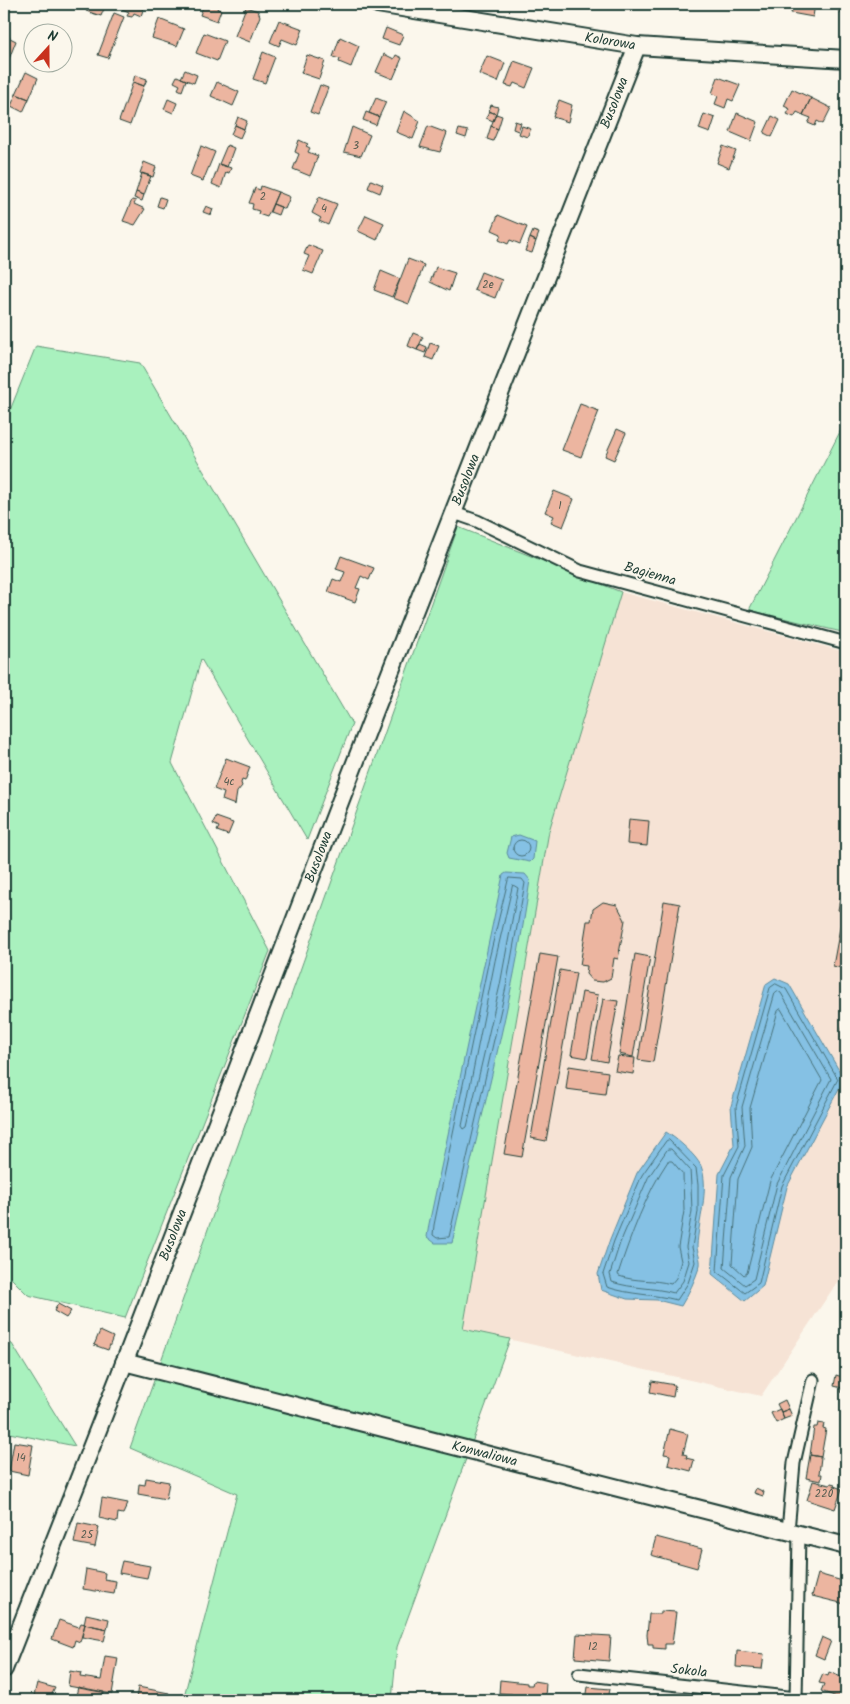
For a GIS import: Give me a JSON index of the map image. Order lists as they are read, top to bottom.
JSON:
{
  "streets": {
    "street": [
      "Kolorowa",
      "Busolowa",
      "Bagienna",
      "Konwaliowa",
      "Sokola"
    ]
  },
  "crossings": [
    ["Kolorowa", "Busolowa"],
    ["Busolowa", "Bagienna"],
    ["Busolowa", "Konwaliowa"],
    ["Konwaliowa", "Sokola"]
  ],
  "house_numbers": [
    "3",
    "2",
    "4",
    "2e",
    "1",
    "4c",
    "14",
    "220",
    "25",
    "12"
  ],
  "north": "top"
}
